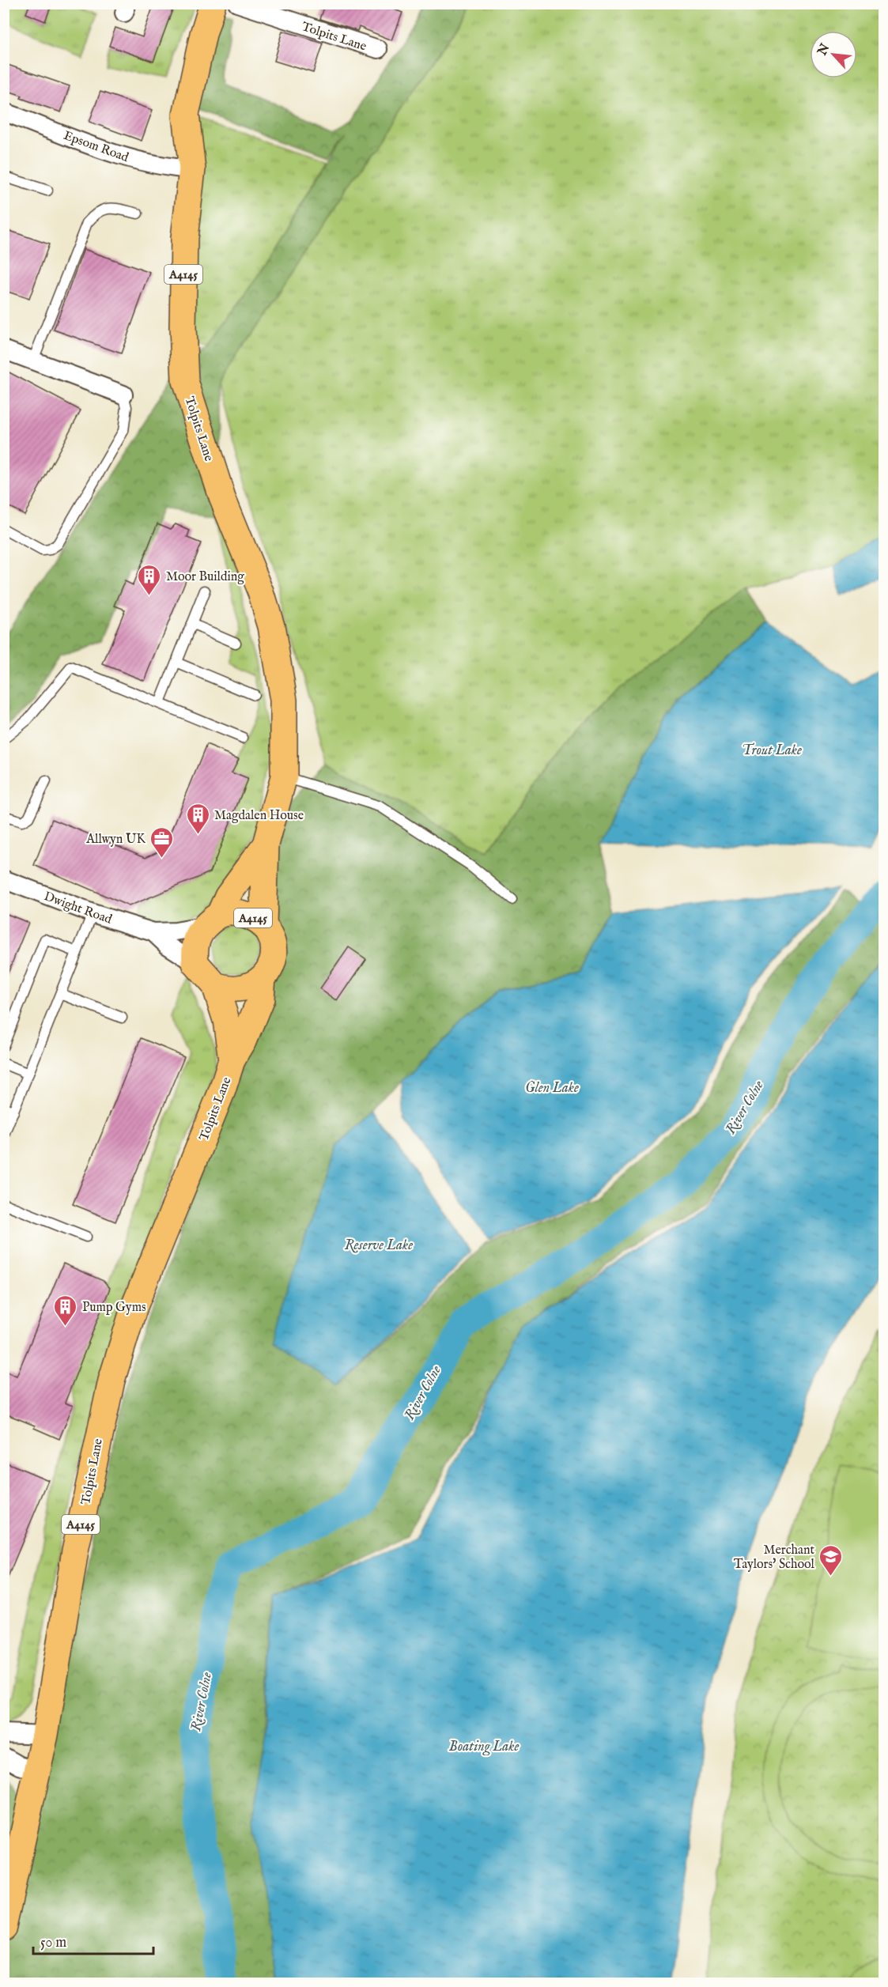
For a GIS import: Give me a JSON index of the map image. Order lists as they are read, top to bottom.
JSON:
{
  "streets": {
    "main road": ["Tolpits Lane", "A4145"],
    "street": ["Epsom Road", "Dwight Road"]
  },
  "crossings": [
    ["Tolpits Lane", "Epsom Road"],
    ["Tolpits Lane", "A4145"],
    ["Tolpits Lane", "Dwight Road"],
    ["A4145", "Dwight Road"]
  ],
  "water": [
    "Trout Lake",
    "Glen Lake",
    "River Colne",
    "Reserve Lake",
    "Boating Lake"
  ],
  "places": {
    "building": ["Moor Building", "Magdalen House", "Pump Gyms"],
    "office": ["Allwyn UK"],
    "school or university": ["Merchant Taylors' School"]
  },
  "scale_bar": "50 m",
  "north": "top left"
}
